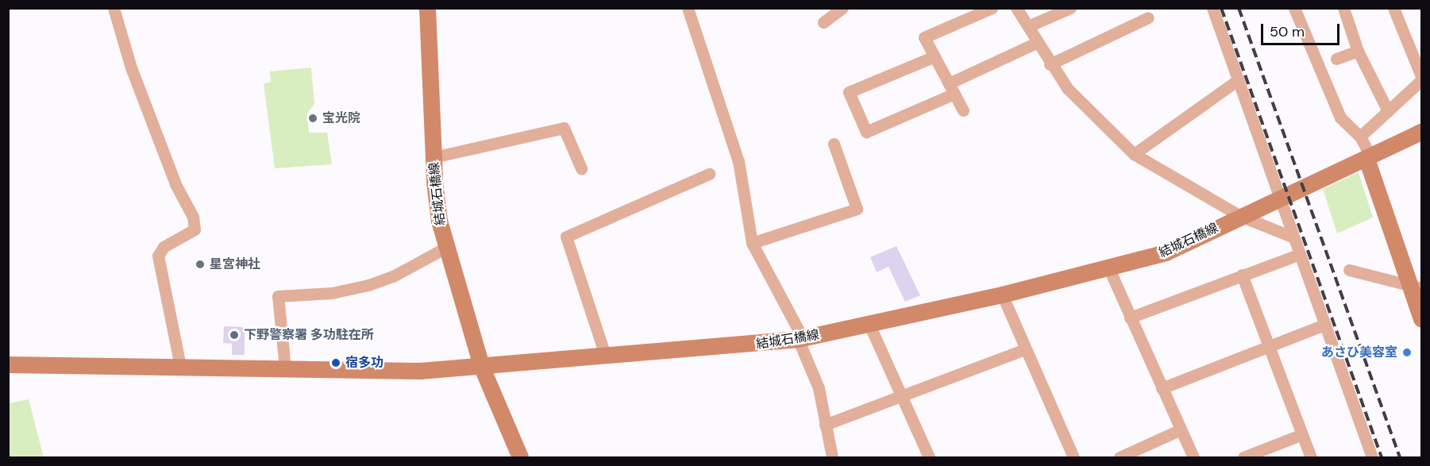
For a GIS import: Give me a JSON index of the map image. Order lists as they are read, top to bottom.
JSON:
{
  "streets": {
    "main road": ["結城石橋線"]
  },
  "places": [
    "宝光院",
    "星宮神社",
    "下野警察署 多功駐在所",
    "あさひ美容室",
    "宿多功"
  ],
  "scale_bar": "50 m"
}
